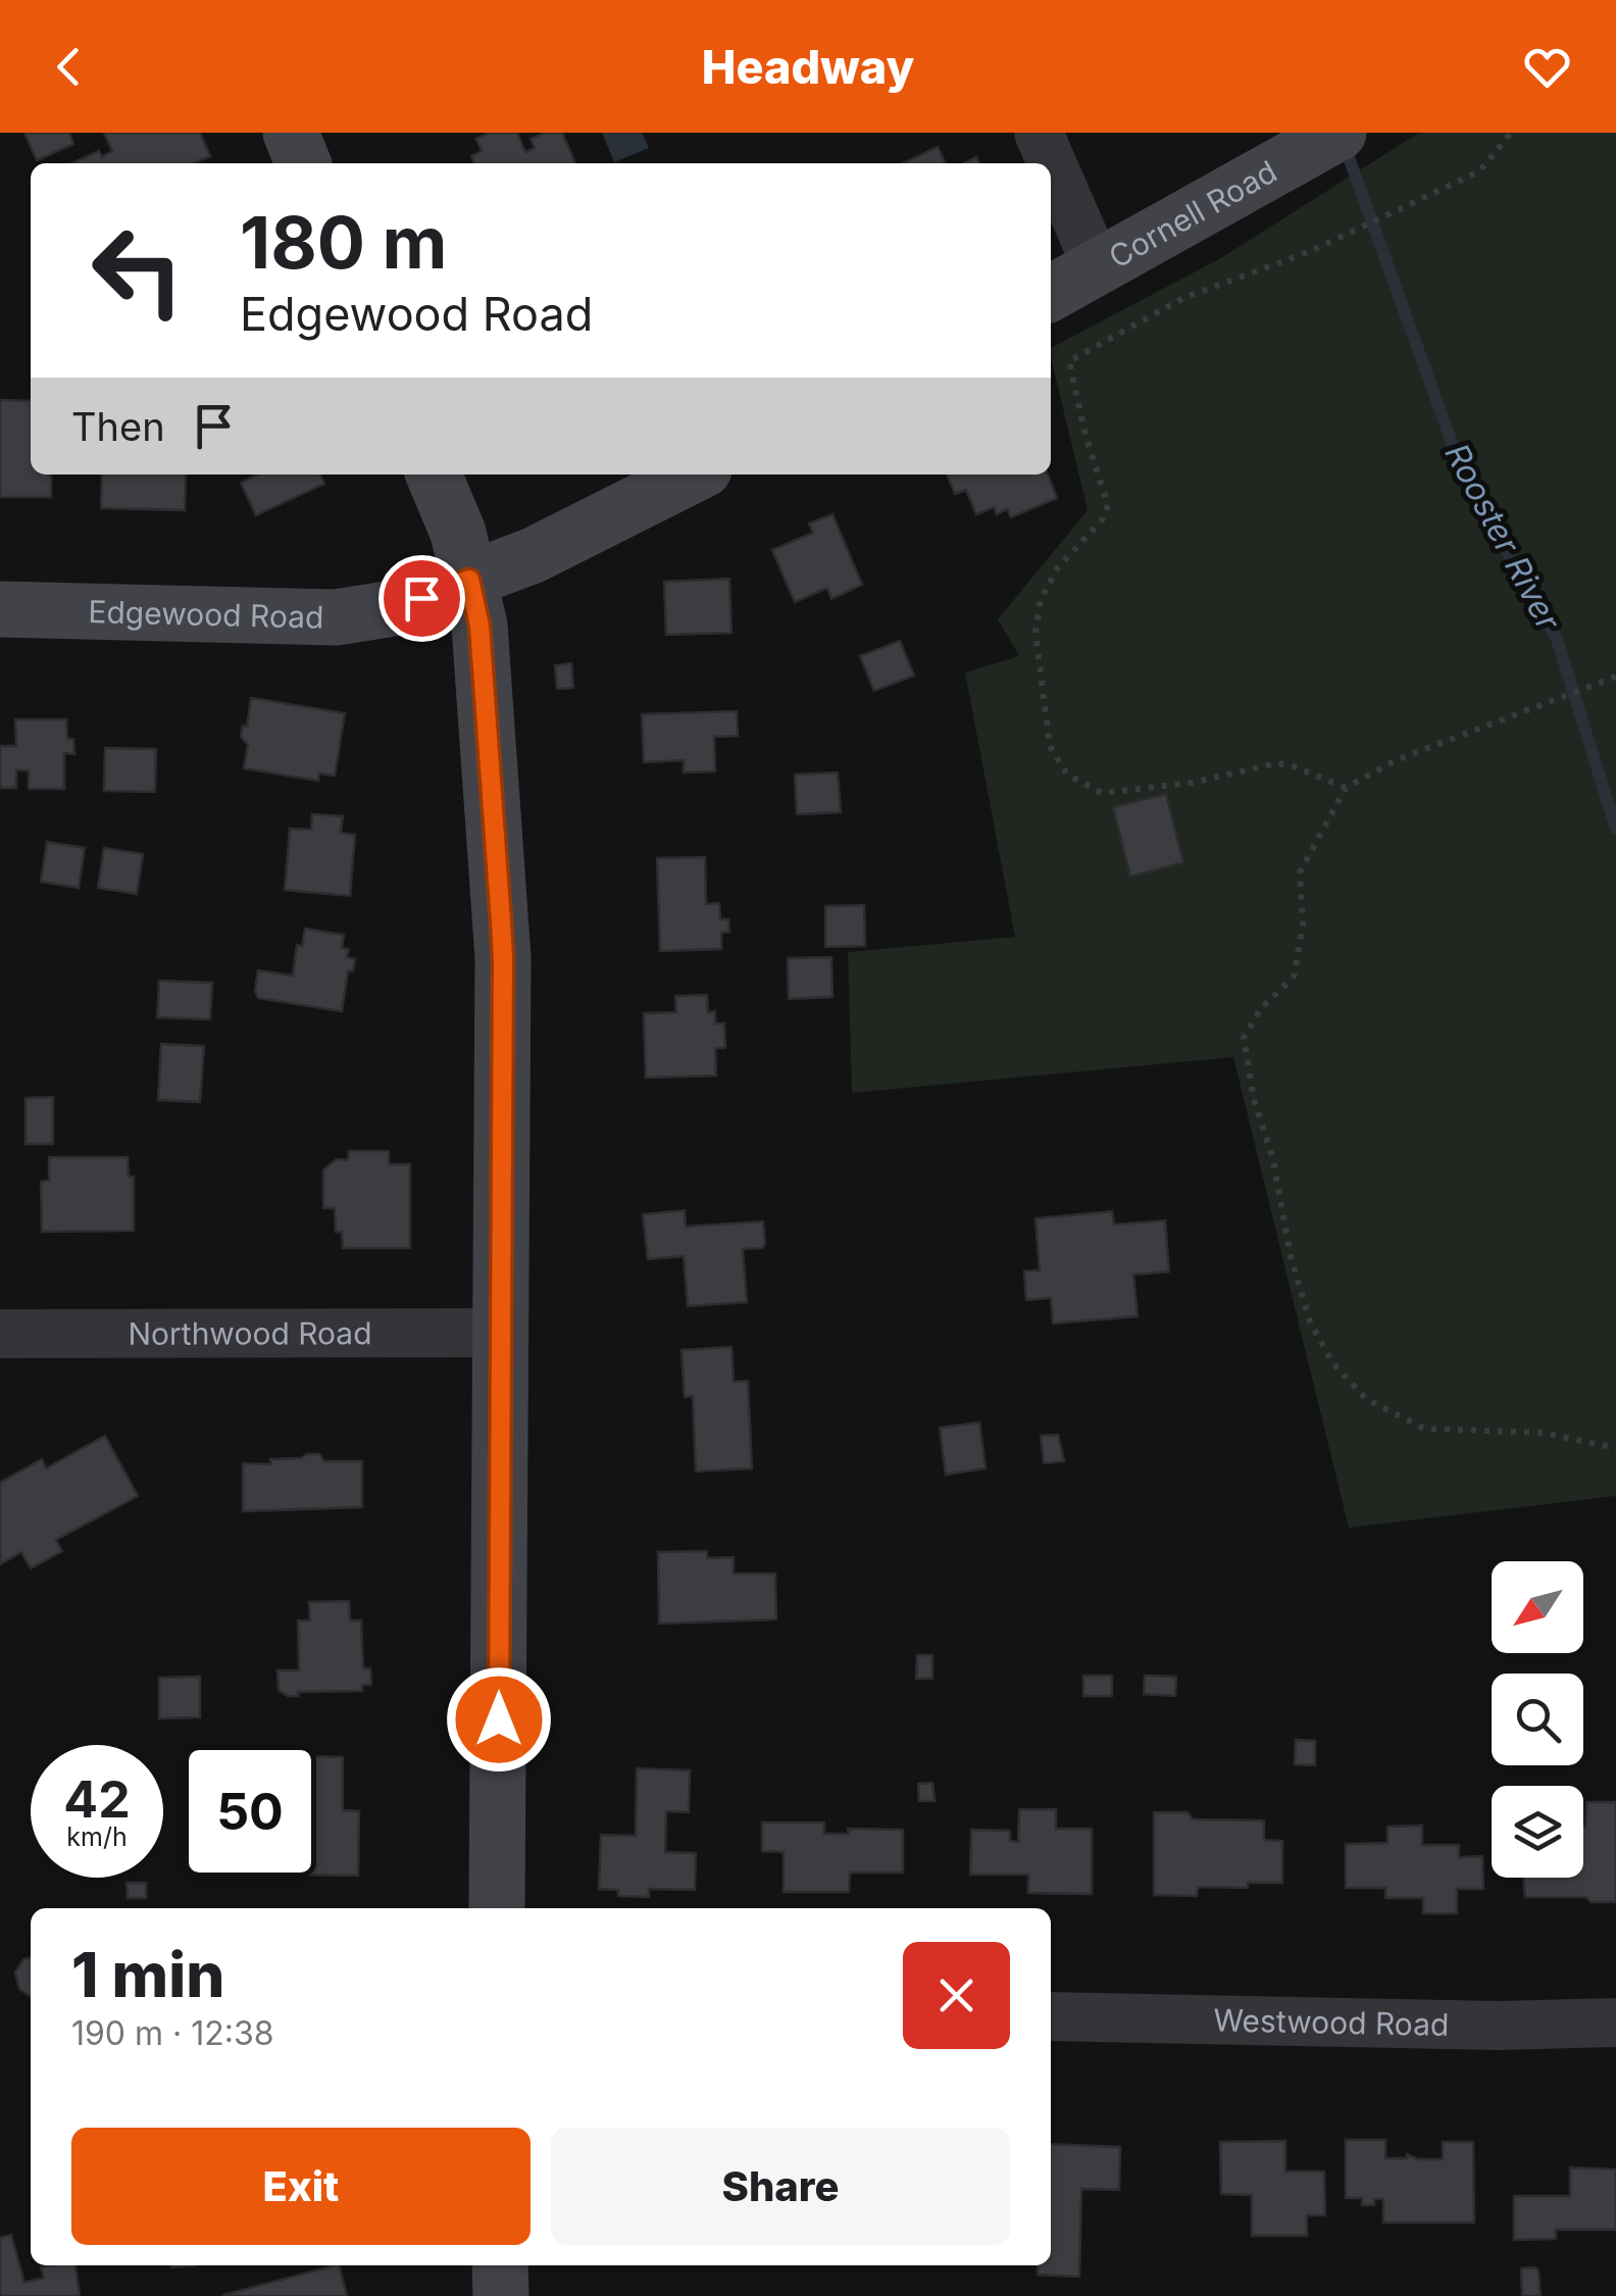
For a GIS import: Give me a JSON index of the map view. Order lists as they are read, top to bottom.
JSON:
{
  "streets": {
    "main road": ["Cornell Road", "Edgewood Road"],
    "street": ["Northwood Road", "Westwood Road"]
  },
  "water": ["Rooster River"],
  "north": "bottom left",
  "page": {
    "header": "Headway",
    "turn": ["180 m", "Edgewood Road"],
    "then": "Then",
    "speed": "42 km/h",
    "limit": "50",
    "heading": ["1 min", "190 m · 12:38"],
    "buttons": ["Exit", "Share"]
  }
}
